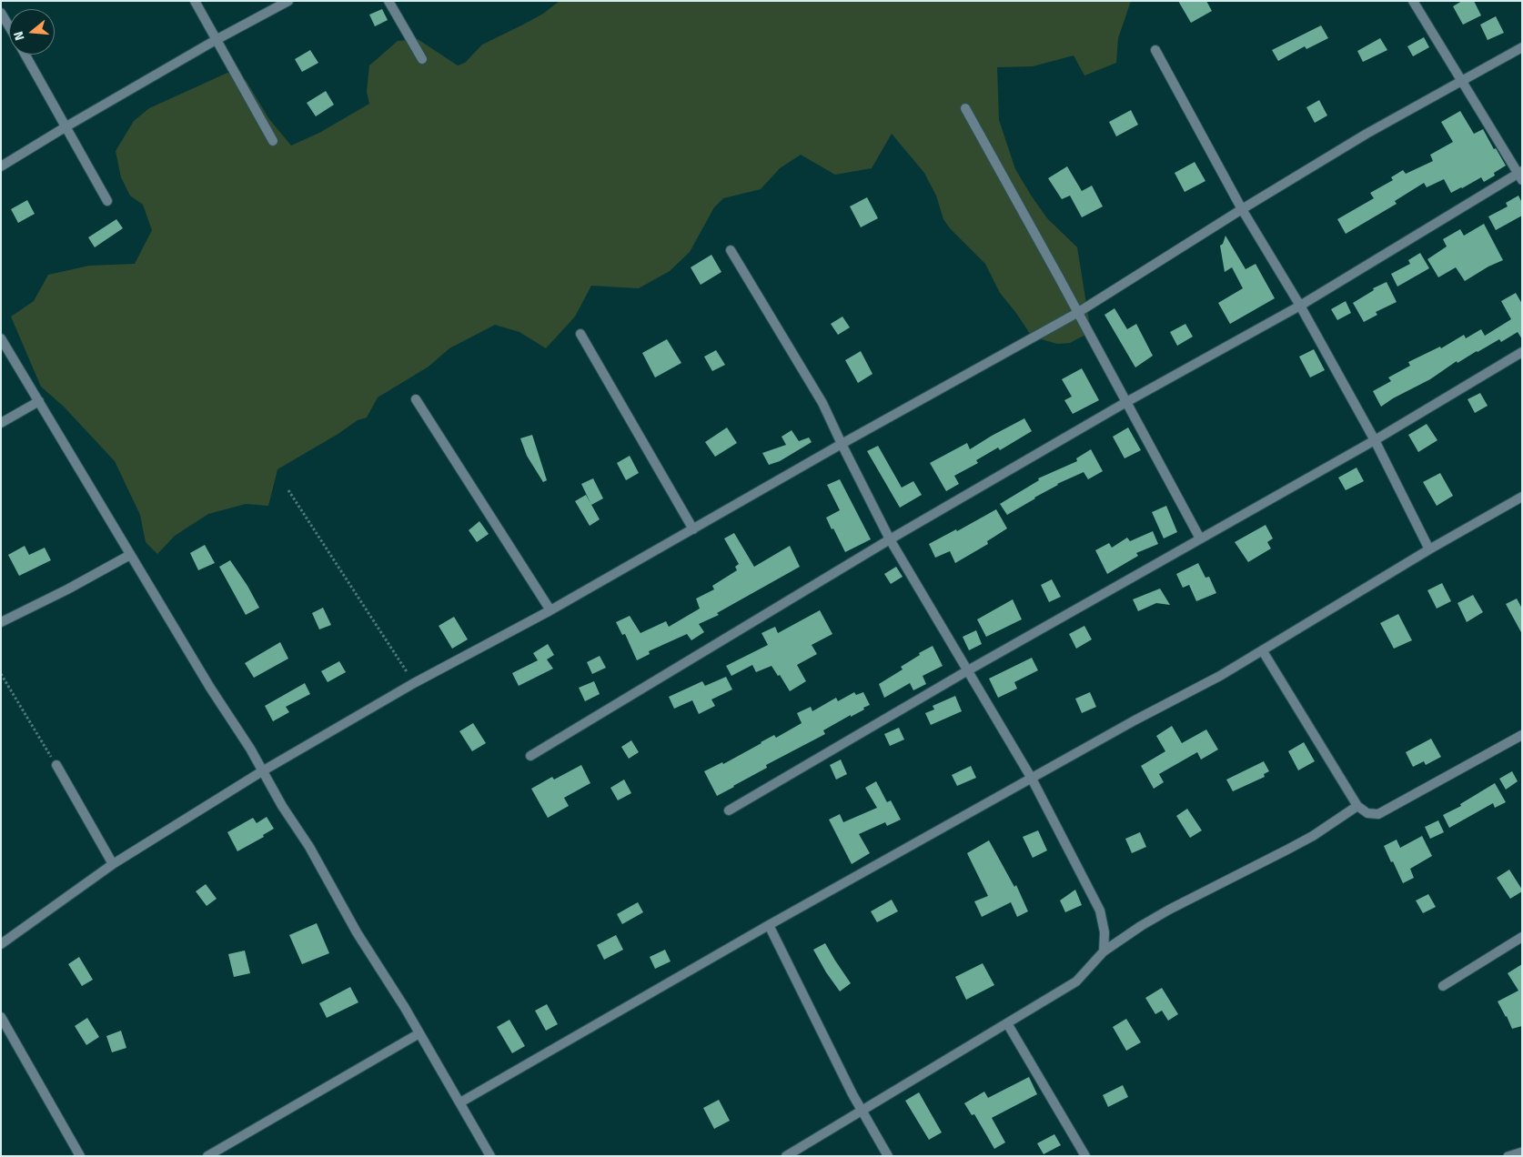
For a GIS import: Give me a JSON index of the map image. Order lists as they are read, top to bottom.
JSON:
{
  "north": "left"
}
